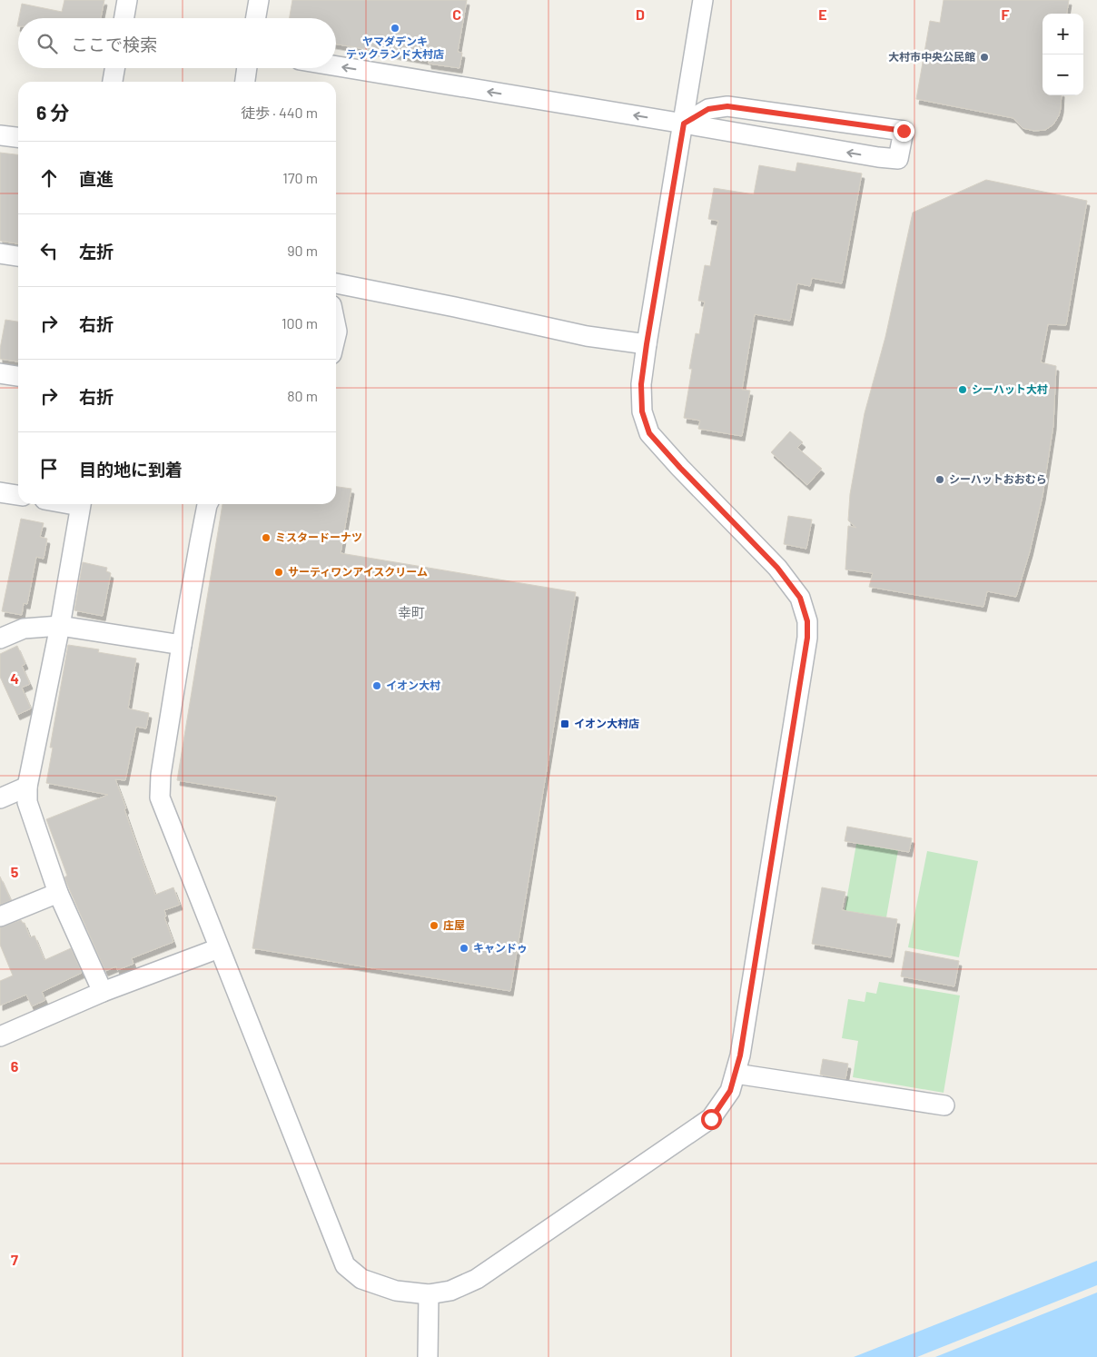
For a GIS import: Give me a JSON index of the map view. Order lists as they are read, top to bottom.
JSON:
{
  "districts": ["幸町"],
  "places": {
    "other": [
      "ヤマダデンキ テックランド大村店",
      "大村市中央公民館",
      "シーハット大村",
      "シーハットおおむら",
      "ミスタードーナツ",
      "サーティワンアイスクリーム",
      "イオン大村",
      "庄屋",
      "キャンドゥ"
    ],
    "transit": ["イオン大村店"]
  },
  "page": {
    "map_buttons": ["+", "−"],
    "search": "ここで検索",
    "heading": ["6 分", "徒歩 · 440 m"],
    "list": [
      ["直進", "170 m"],
      ["左折", "90 m"],
      ["右折", "100 m"],
      ["右折", "80 m"],
      "目的地に到着"
    ]
  },
  "grid": {
    "columns": [
      "C",
      "D",
      "E",
      "F"
    ],
    "rows": [
      "4",
      "5",
      "6",
      "7"
    ]
  }
}
